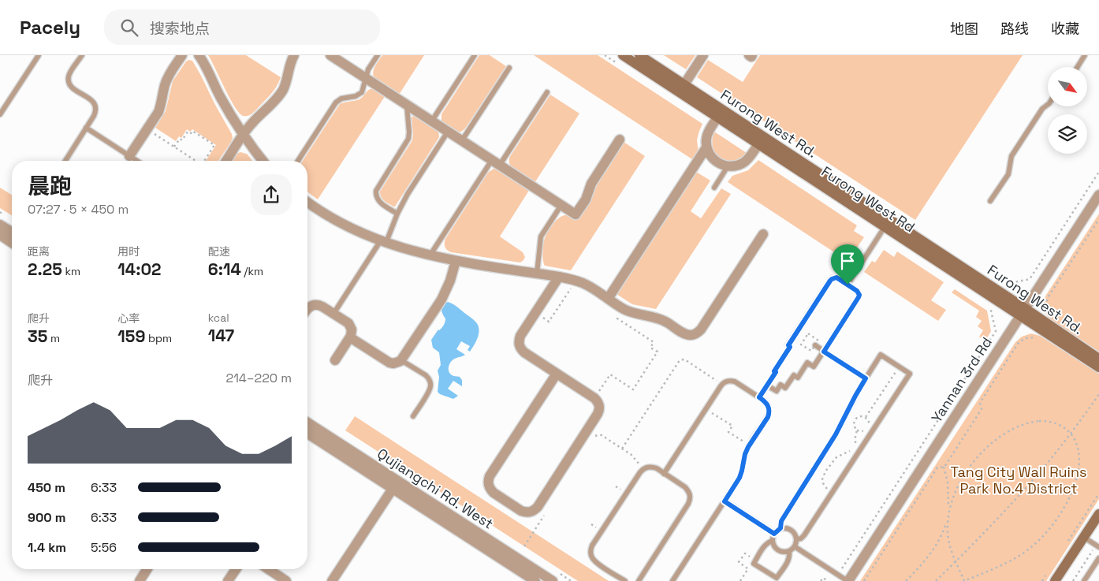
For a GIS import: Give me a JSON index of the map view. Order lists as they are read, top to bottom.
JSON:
{
  "streets": {
    "main road": ["Furong West Rd.", "Furong West Rd"],
    "street": ["Yannan 3rd Rd", "Qujiangchi Rd. West"]
  },
  "crossings": [
    ["Furong West Rd.", "Furong West Rd"],
    ["Furong West Rd.", "Yannan 3rd Rd"],
    ["Furong West Rd", "Yannan 3rd Rd"]
  ],
  "parks": ["Tang City Wall Ruins Park No.4 District"],
  "north": "bottom right",
  "page": {
    "header": "Pacely",
    "search": "搜索地点",
    "nav": ["地图", "路线", "收藏"],
    "heading": ["晨跑", "07:27 · 5 × 450 m"],
    "stats": [
      ["距离", "2.25 km"],
      ["用时", "14:02"],
      ["配速", "6:14 /km"],
      ["爬升", "35 m"],
      ["心率", "159 bpm"],
      ["kcal", "147"]
    ],
    "chart": ["爬升", "214–220 m"],
    "list": [
      {
        "name": "450 m",
        "note": "6:33"
      },
      {
        "name": "900 m",
        "note": "6:33"
      },
      {
        "name": "1.4 km",
        "note": "5:56"
      }
    ]
  }
}
